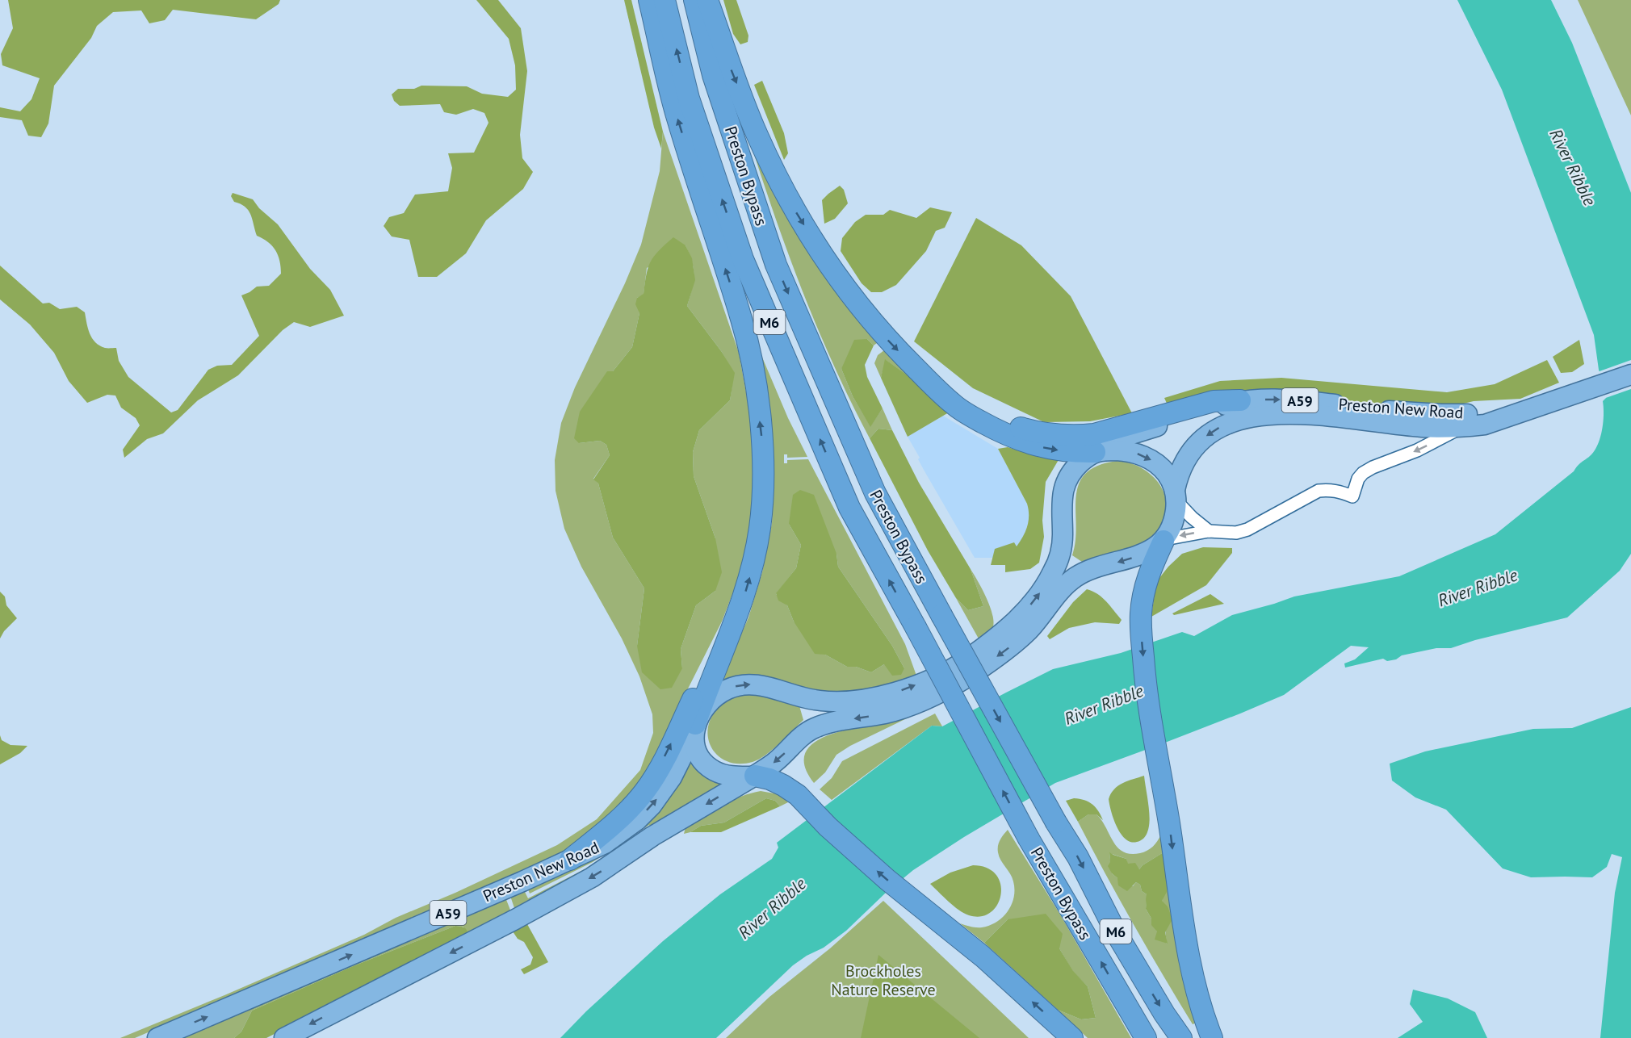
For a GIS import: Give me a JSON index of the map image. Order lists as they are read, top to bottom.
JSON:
{
  "streets": {
    "highway": [
      "Preston Bypass",
      "M6",
      "A59",
      "Preston New Road"
    ]
  },
  "water": ["River Ribble"],
  "parks": ["Brockholes Nature Reserve"]
}
